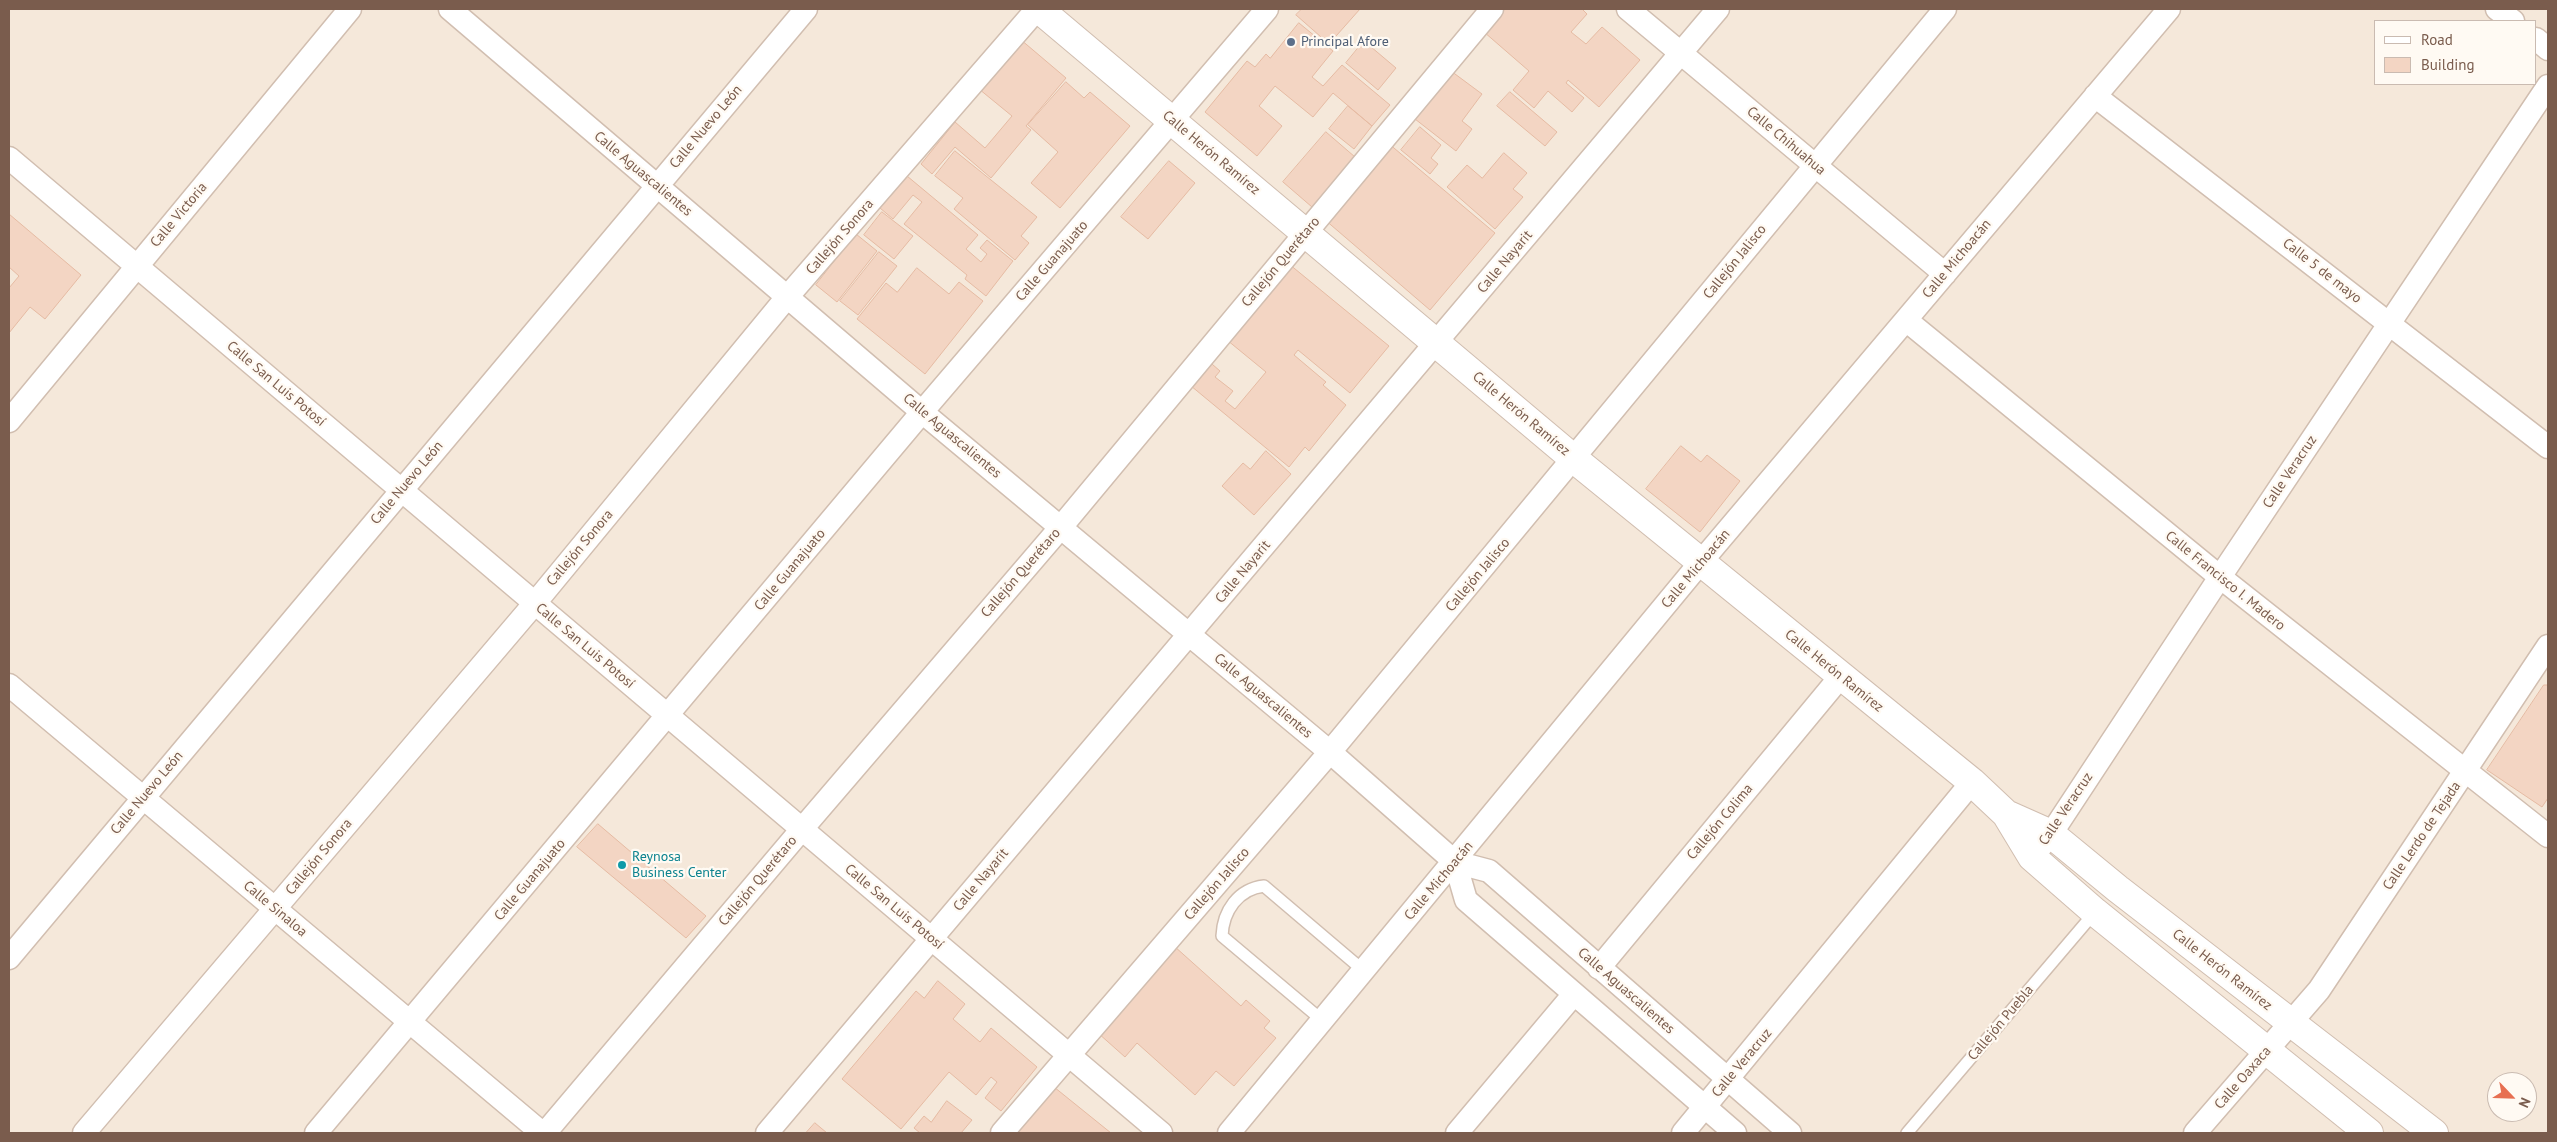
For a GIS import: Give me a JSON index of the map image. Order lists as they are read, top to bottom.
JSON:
{
  "streets": {
    "street": [
      "Calle Nuevo León",
      "Calle Chihuahua",
      "Calle Herón Ramírez",
      "Calle Aguascalientes",
      "Calle Victoria",
      "Callejón Sonora",
      "Calle Michoacán",
      "Calle Guanajuato",
      "Callejón Querétaro",
      "Calle Nayarit",
      "Callejón Jalisco",
      "Calle 5 de mayo",
      "Calle San Luis Potosí",
      "Calle Veracruz",
      "Calle Francisco I. Madero",
      "Callejón Colima",
      "Calle Lerdo de Tejada",
      "Calle Sinaloa",
      "Calle Oaxaca"
    ],
    "lane": ["Callejón Puebla"]
  },
  "crossings": [
    ["Calle Nuevo León", "Calle Aguascalientes"],
    ["Calle Nuevo León", "Calle San Luis Potosí"],
    ["Calle Nuevo León", "Calle Sinaloa"],
    ["Calle Chihuahua", "Calle Michoacán"],
    ["Calle Chihuahua", "Calle Nayarit"],
    ["Calle Chihuahua", "Callejón Jalisco"],
    ["Calle Herón Ramírez", "Callejón Sonora"],
    ["Calle Herón Ramírez", "Calle Michoacán"],
    ["Calle Herón Ramírez", "Calle Guanajuato"],
    ["Calle Herón Ramírez", "Callejón Querétaro"],
    ["Calle Herón Ramírez", "Calle Nayarit"],
    ["Calle Herón Ramírez", "Callejón Jalisco"],
    ["Calle Herón Ramírez", "Calle Veracruz"],
    ["Calle Herón Ramírez", "Callejón Colima"],
    ["Calle Herón Ramírez", "Calle Lerdo de Tejada"],
    ["Calle Herón Ramírez", "Callejón Puebla"],
    ["Calle Herón Ramírez", "Calle Oaxaca"],
    ["Calle Aguascalientes", "Callejón Sonora"],
    ["Calle Aguascalientes", "Calle Michoacán"],
    ["Calle Aguascalientes", "Calle Guanajuato"],
    ["Calle Aguascalientes", "Callejón Querétaro"],
    ["Calle Aguascalientes", "Calle Nayarit"],
    ["Calle Aguascalientes", "Callejón Jalisco"],
    ["Calle Aguascalientes", "Calle Veracruz"],
    ["Calle Aguascalientes", "Callejón Colima"],
    ["Calle Victoria", "Calle San Luis Potosí"],
    ["Callejón Sonora", "Calle San Luis Potosí"],
    ["Callejón Sonora", "Calle Sinaloa"],
    ["Calle Michoacán", "Calle 5 de mayo"],
    ["Calle Michoacán", "Calle Francisco I. Madero"],
    ["Calle Guanajuato", "Calle San Luis Potosí"],
    ["Calle Guanajuato", "Calle Sinaloa"],
    ["Callejón Querétaro", "Calle San Luis Potosí"],
    ["Callejón Querétaro", "Calle Sinaloa"],
    ["Calle Nayarit", "Calle San Luis Potosí"],
    ["Callejón Jalisco", "Calle San Luis Potosí"],
    ["Calle 5 de mayo", "Calle Veracruz"],
    ["Calle Veracruz", "Calle Francisco I. Madero"],
    ["Calle Francisco I. Madero", "Calle Lerdo de Tejada"],
    ["Calle Lerdo de Tejada", "Calle Oaxaca"]
  ],
  "places": ["Principal Afore", "Reynosa Business Center"],
  "legend": ["Road", "Building"],
  "north": "bottom right"
}
